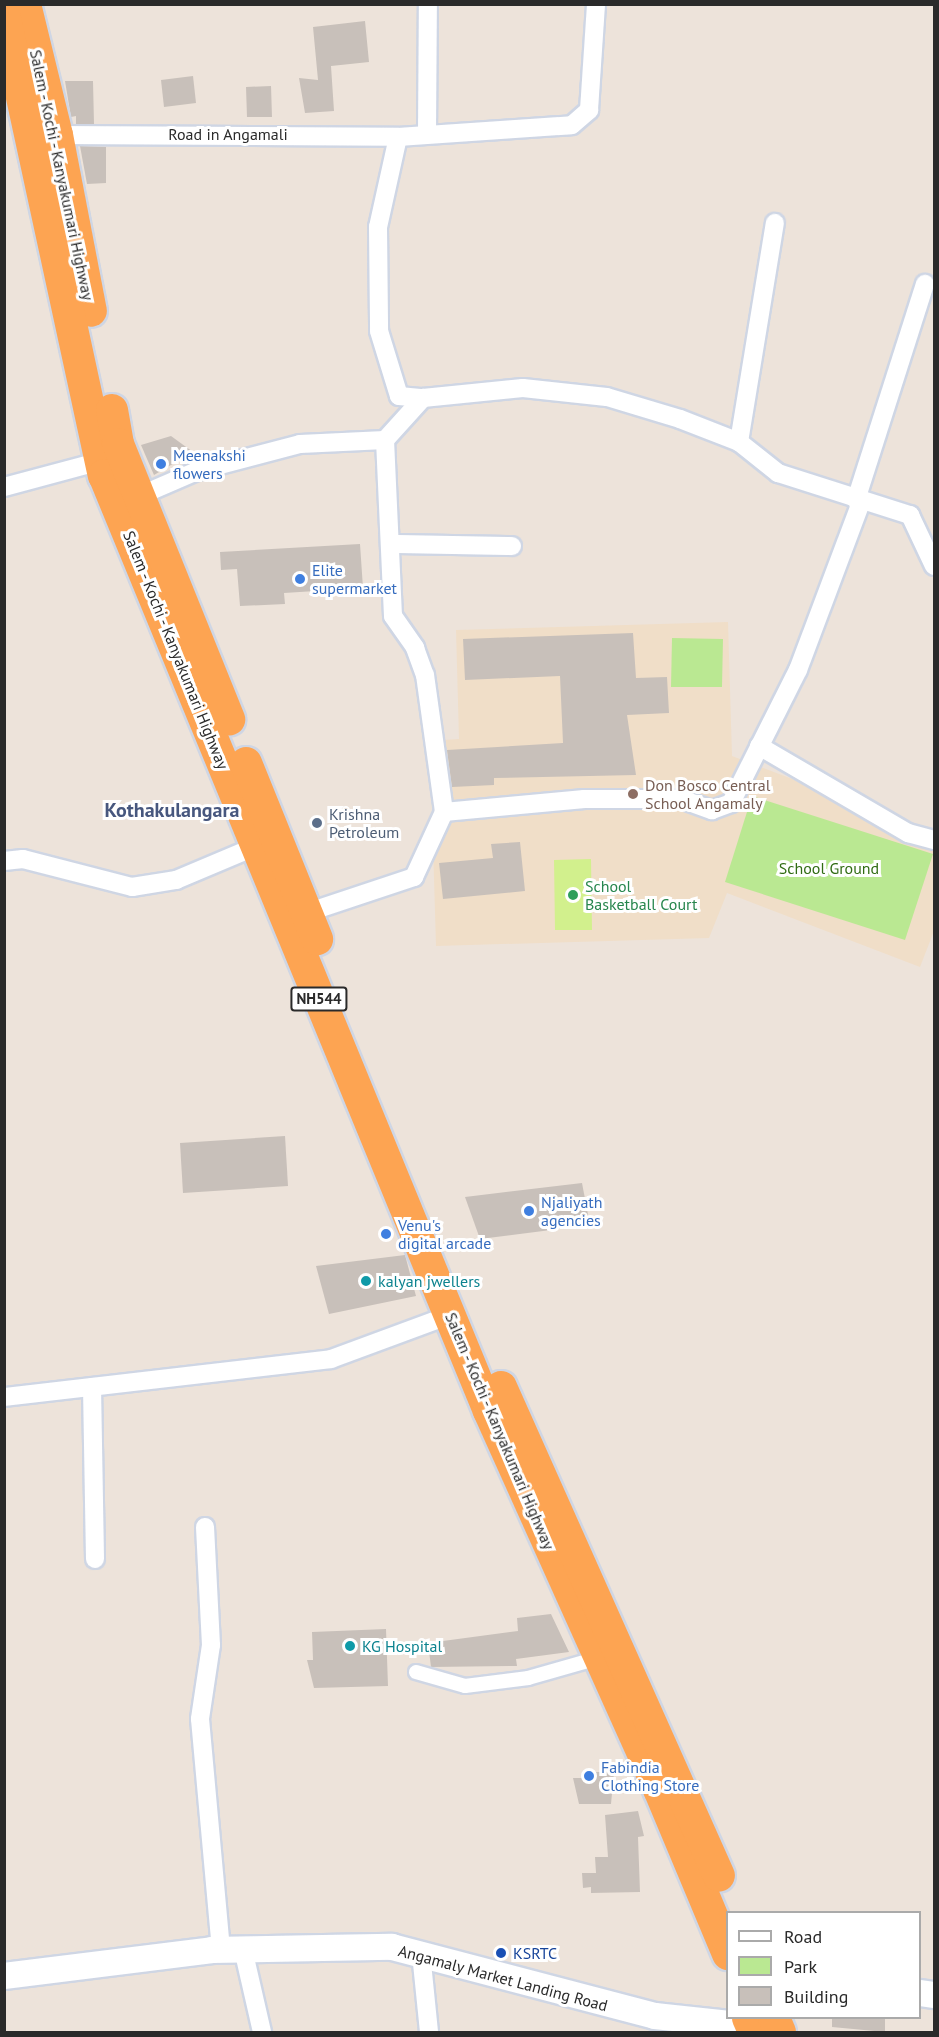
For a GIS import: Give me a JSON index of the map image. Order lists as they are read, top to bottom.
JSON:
{
  "streets": {
    "highway": ["Salem - Kochi - Kanyakumari Highway", "NH544"],
    "main road": ["Angamaly Market Landing Road"],
    "street": ["Road in Angamali"]
  },
  "crossings": [
    ["Road in Angamali", "Salem - Kochi - Kanyakumari Highway"]
  ],
  "districts": ["Kothakulangara"],
  "parks": ["School Ground"],
  "places": [
    "Meenakshi flowers",
    "Elite supermarket",
    "Don Bosco Central School Angamaly",
    "Krishna Petroleum",
    "School Basketball Court",
    "Njaliyath agencies",
    "Venu's digital arcade",
    "kalyan jwellers",
    "KG Hospital",
    "Fabindia Clothing Store",
    "KSRTC"
  ],
  "legend": ["Road", "Park", "Building"]
}
